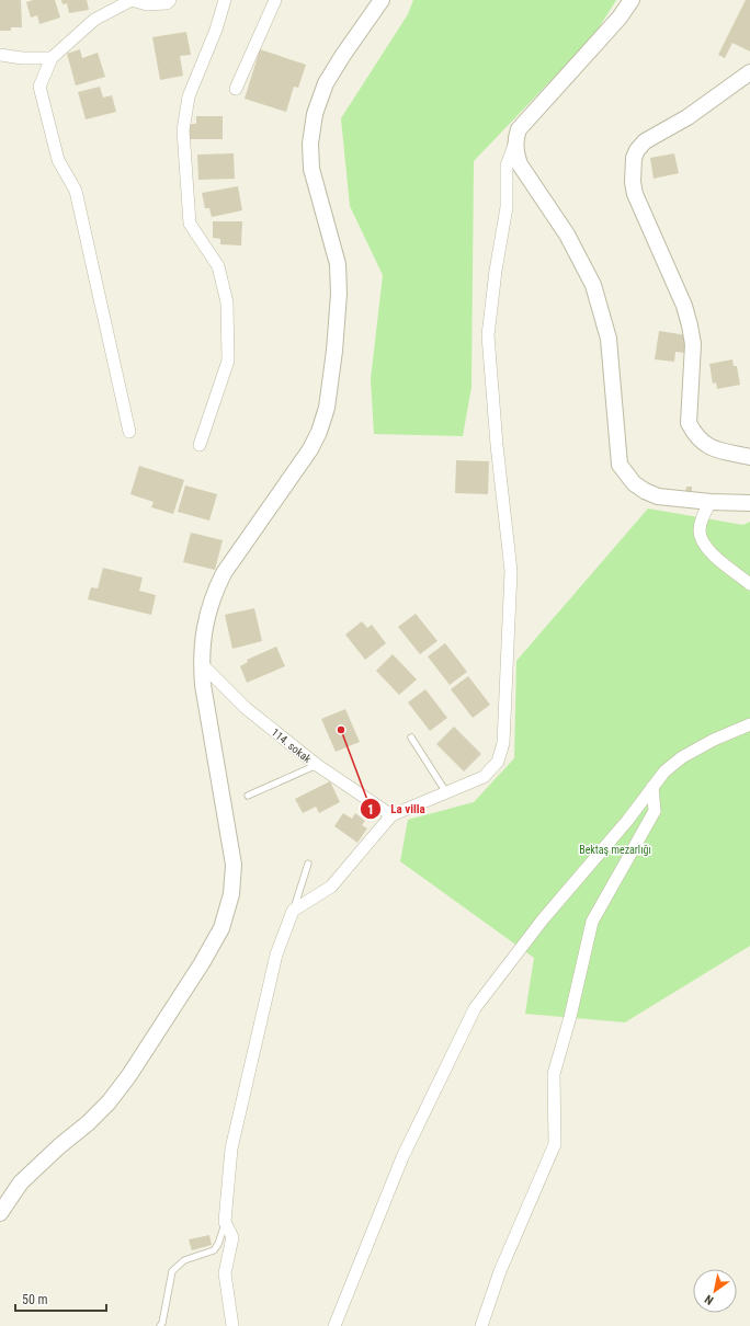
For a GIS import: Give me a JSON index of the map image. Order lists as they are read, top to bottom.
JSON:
{
  "streets": {
    "street": ["114. sokak"]
  },
  "parks": ["Bektaş mezarlığı"],
  "places": ["La villa"],
  "scale_bar": "50 m",
  "north": "bottom left"
}
